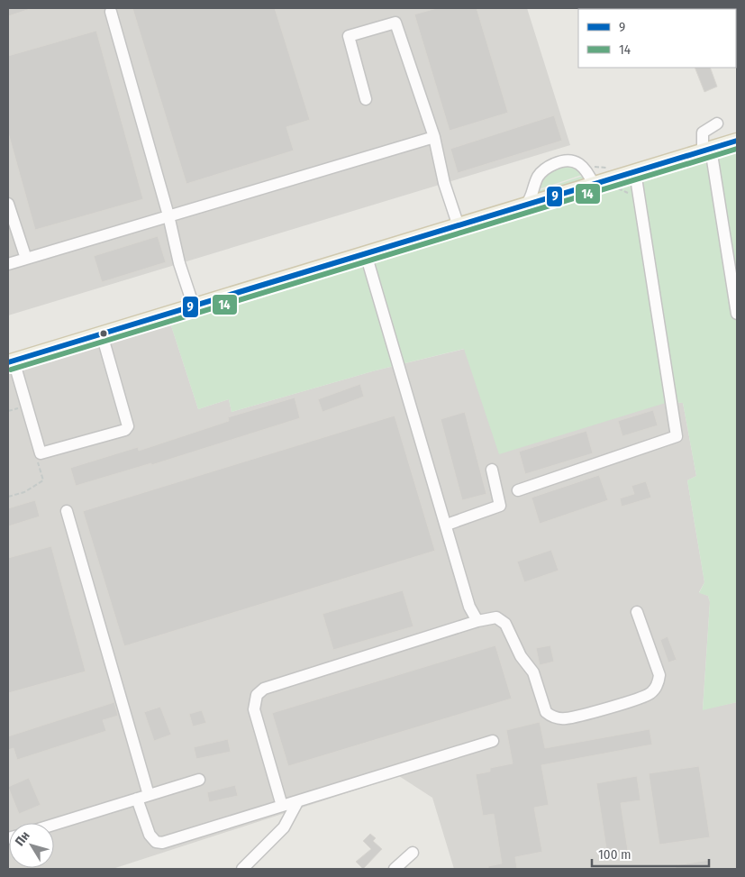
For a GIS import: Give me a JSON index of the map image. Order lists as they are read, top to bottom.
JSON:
{
  "lines": ["transit line 9", "transit line 14"],
  "legend": ["9", "14"],
  "scale_bar": "100 m",
  "north": "top left"
}
